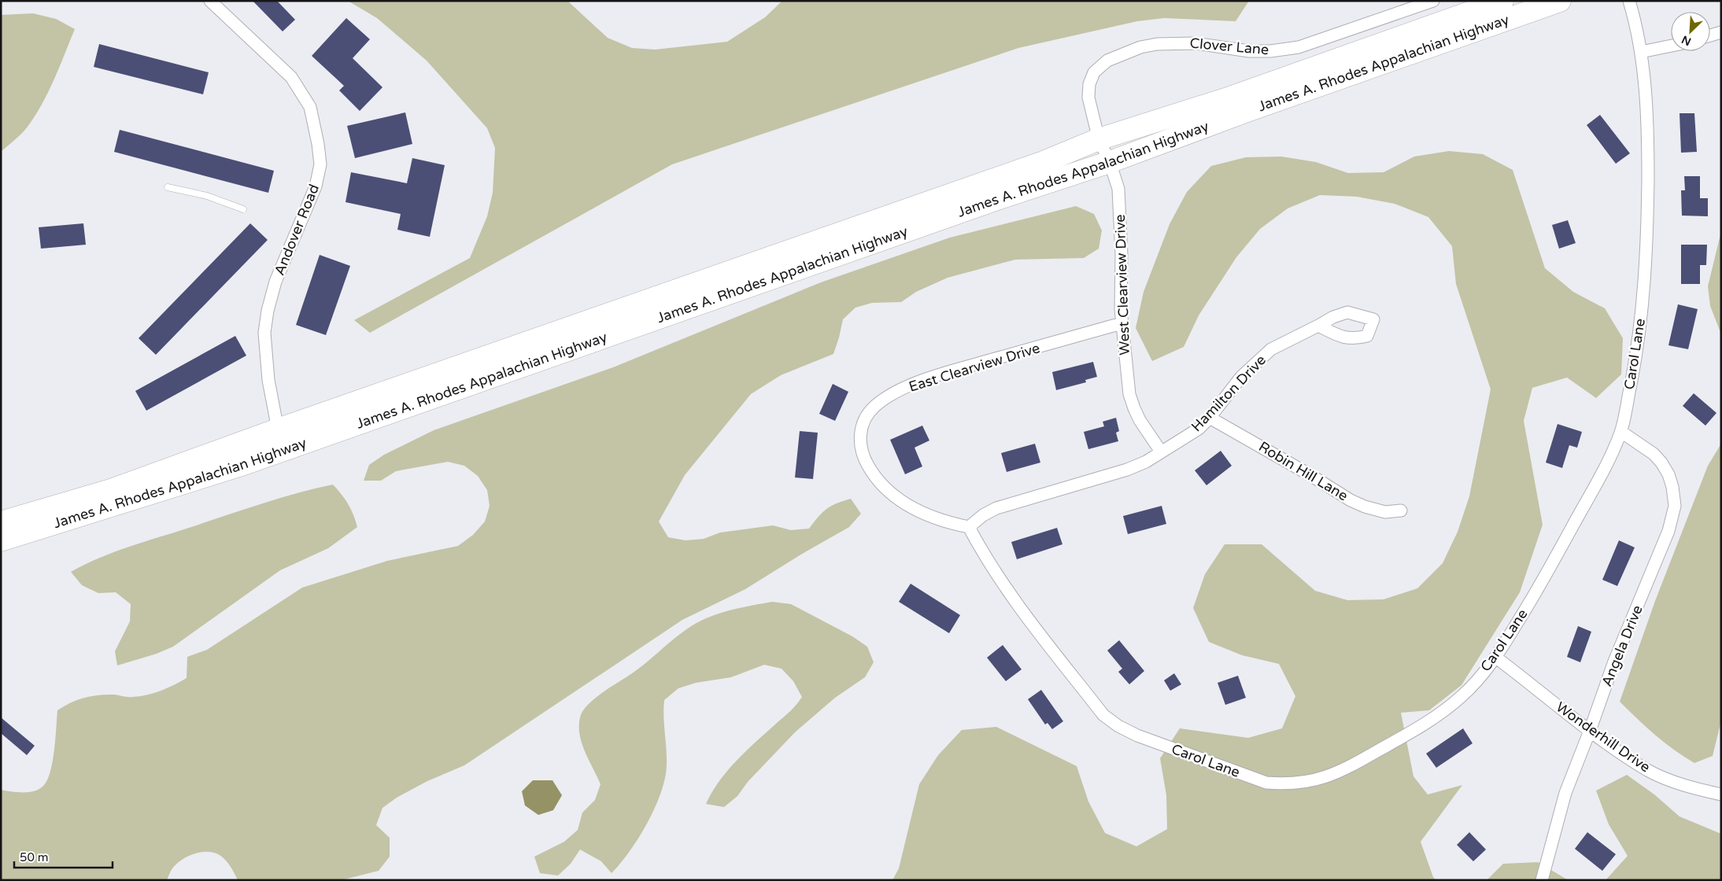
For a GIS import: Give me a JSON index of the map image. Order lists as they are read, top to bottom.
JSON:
{
  "streets": {
    "highway": ["James A. Rhodes Appalachian Highway"],
    "street": [
      "Clover Lane",
      "Andover Road",
      "West Clearview Drive",
      "Carol Lane",
      "East Clearview Drive",
      "Hamilton Drive",
      "Robin Hill Lane",
      "Angela Drive",
      "Wonderhill Drive"
    ]
  },
  "crossings": [
    ["Clover Lane", "James A. Rhodes Appalachian Highway"],
    ["Clover Lane", "West Clearview Drive"],
    ["James A. Rhodes Appalachian Highway", "Andover Road"],
    ["James A. Rhodes Appalachian Highway", "West Clearview Drive"],
    ["West Clearview Drive", "East Clearview Drive"],
    ["West Clearview Drive", "Hamilton Drive"],
    ["Carol Lane", "East Clearview Drive"],
    ["Carol Lane", "Angela Drive"],
    ["Carol Lane", "Wonderhill Drive"],
    ["Hamilton Drive", "Robin Hill Lane"],
    ["Angela Drive", "Wonderhill Drive"]
  ],
  "scale_bar": "50 m",
  "north": "bottom left"
}
